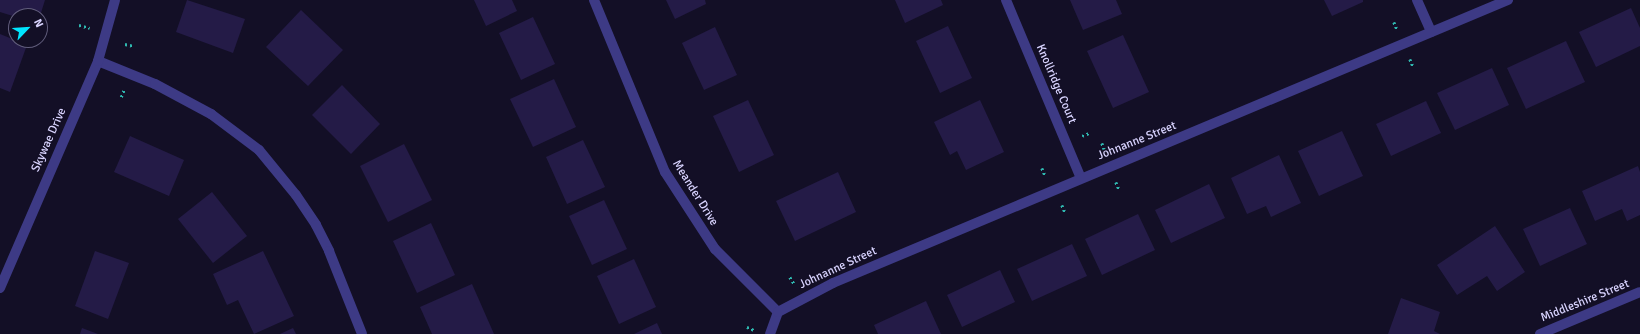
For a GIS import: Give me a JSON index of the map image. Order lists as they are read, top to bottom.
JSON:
{
  "streets": {
    "street": [
      "Knollridge Court",
      "Skywae Drive",
      "Johnanne Street",
      "Meander Drive",
      "Middleshire Street"
    ]
  },
  "crossings": [
    ["Knollridge Court", "Johnanne Street"],
    ["Johnanne Street", "Meander Drive"]
  ],
  "north": "top right"
}
